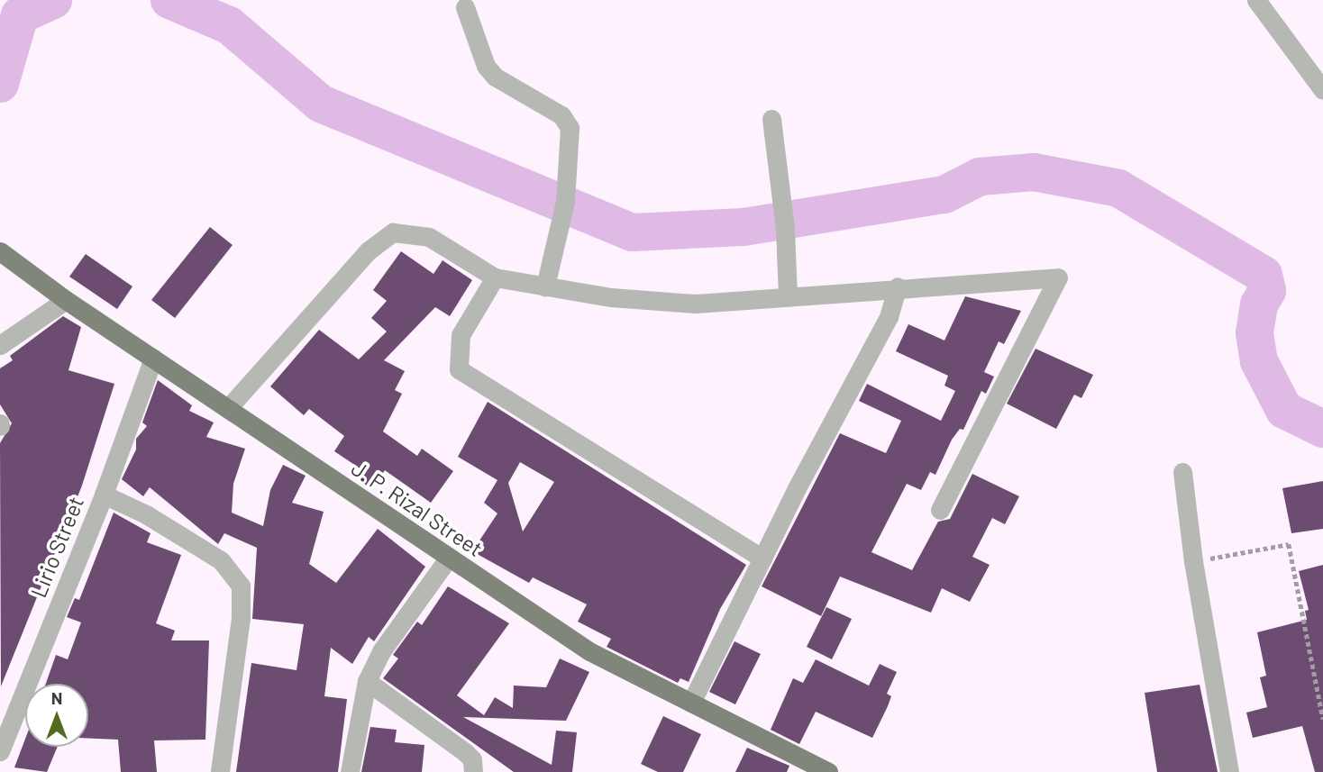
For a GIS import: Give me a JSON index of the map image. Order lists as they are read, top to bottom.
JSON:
{
  "streets": {
    "main road": ["J. P. Rizal Street"],
    "street": ["Lirio Street"]
  },
  "crossings": [
    ["J. P. Rizal Street", "Lirio Street"]
  ],
  "north": "top"
}
